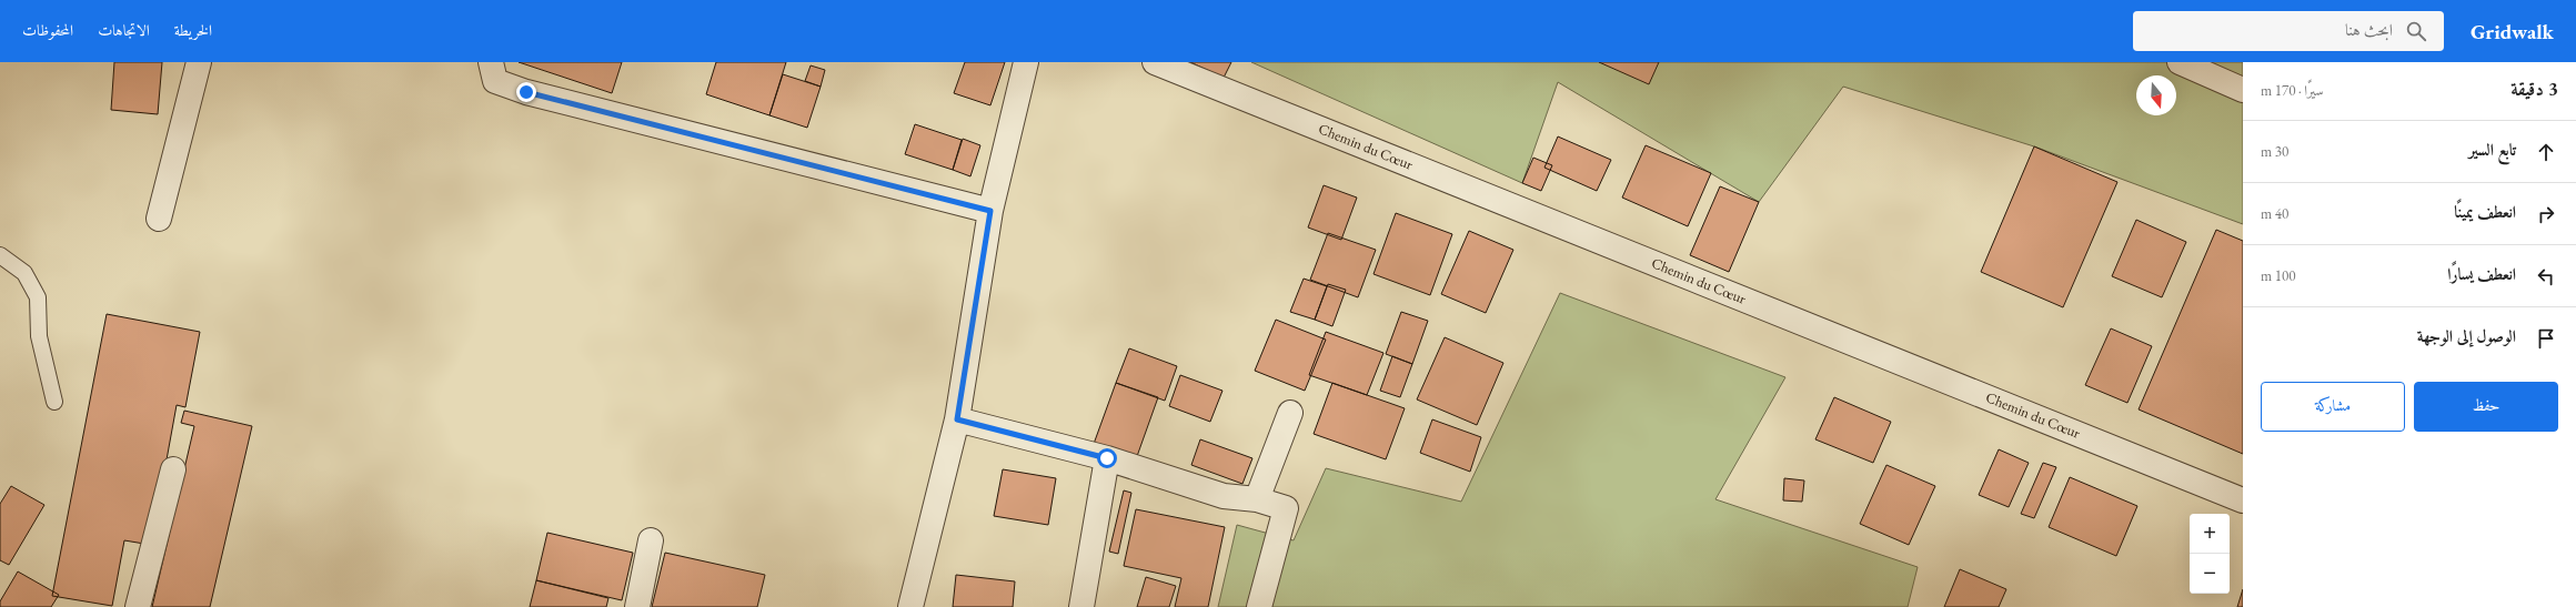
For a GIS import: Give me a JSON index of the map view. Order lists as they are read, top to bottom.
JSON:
{
  "streets": {
    "street": ["Chemin du Cœur"]
  },
  "north": "bottom",
  "page": {
    "header": "Gridwalk",
    "search": "ابحث هنا",
    "nav": ["الخريطة", "الاتجاهات", "المحفوظات"],
    "heading": ["3 دقيقة", "سيرًا · 170 m"],
    "list": [
      ["تابع السير", "30 m"],
      ["انعطف يمينًا", "40 m"],
      ["انعطف يسارًا", "100 m"],
      "الوصول إلى الوجهة"
    ],
    "buttons": ["حفظ", "مشاركة"],
    "map_buttons": ["+", "−"]
  }
}
